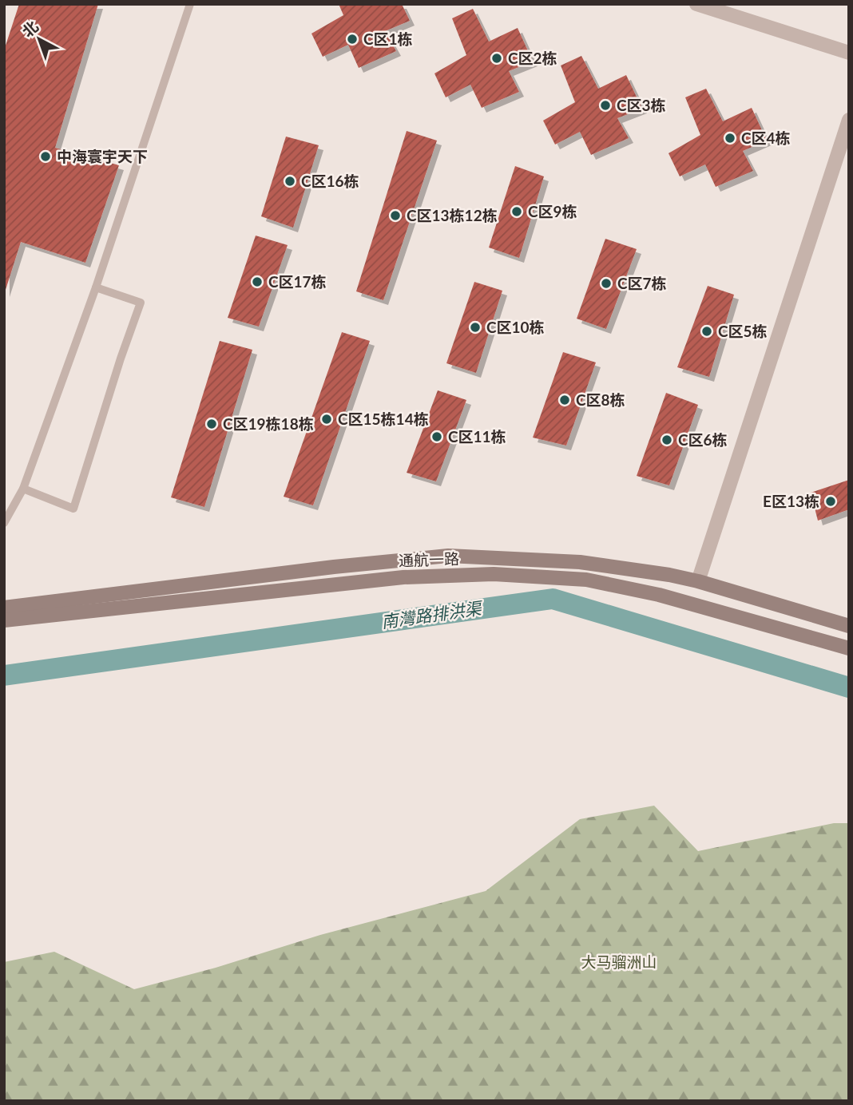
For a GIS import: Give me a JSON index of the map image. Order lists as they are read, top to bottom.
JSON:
{
  "streets": {
    "main road": ["通航一路"]
  },
  "water": ["南灣路排洪渠"],
  "parks": ["大马骝洲山"],
  "places": [
    "C区1栋",
    "C区2栋",
    "C区3栋",
    "C区4栋",
    "中海寰宇天下",
    "C区16栋",
    "C区9栋",
    "C区13栋12栋",
    "C区17栋",
    "C区7栋",
    "C区10栋",
    "C区5栋",
    "C区8栋",
    "C区15栋14栋",
    "C区19栋18栋",
    "C区11栋",
    "C区6栋",
    "E区13栋"
  ],
  "north": "top left"
}
